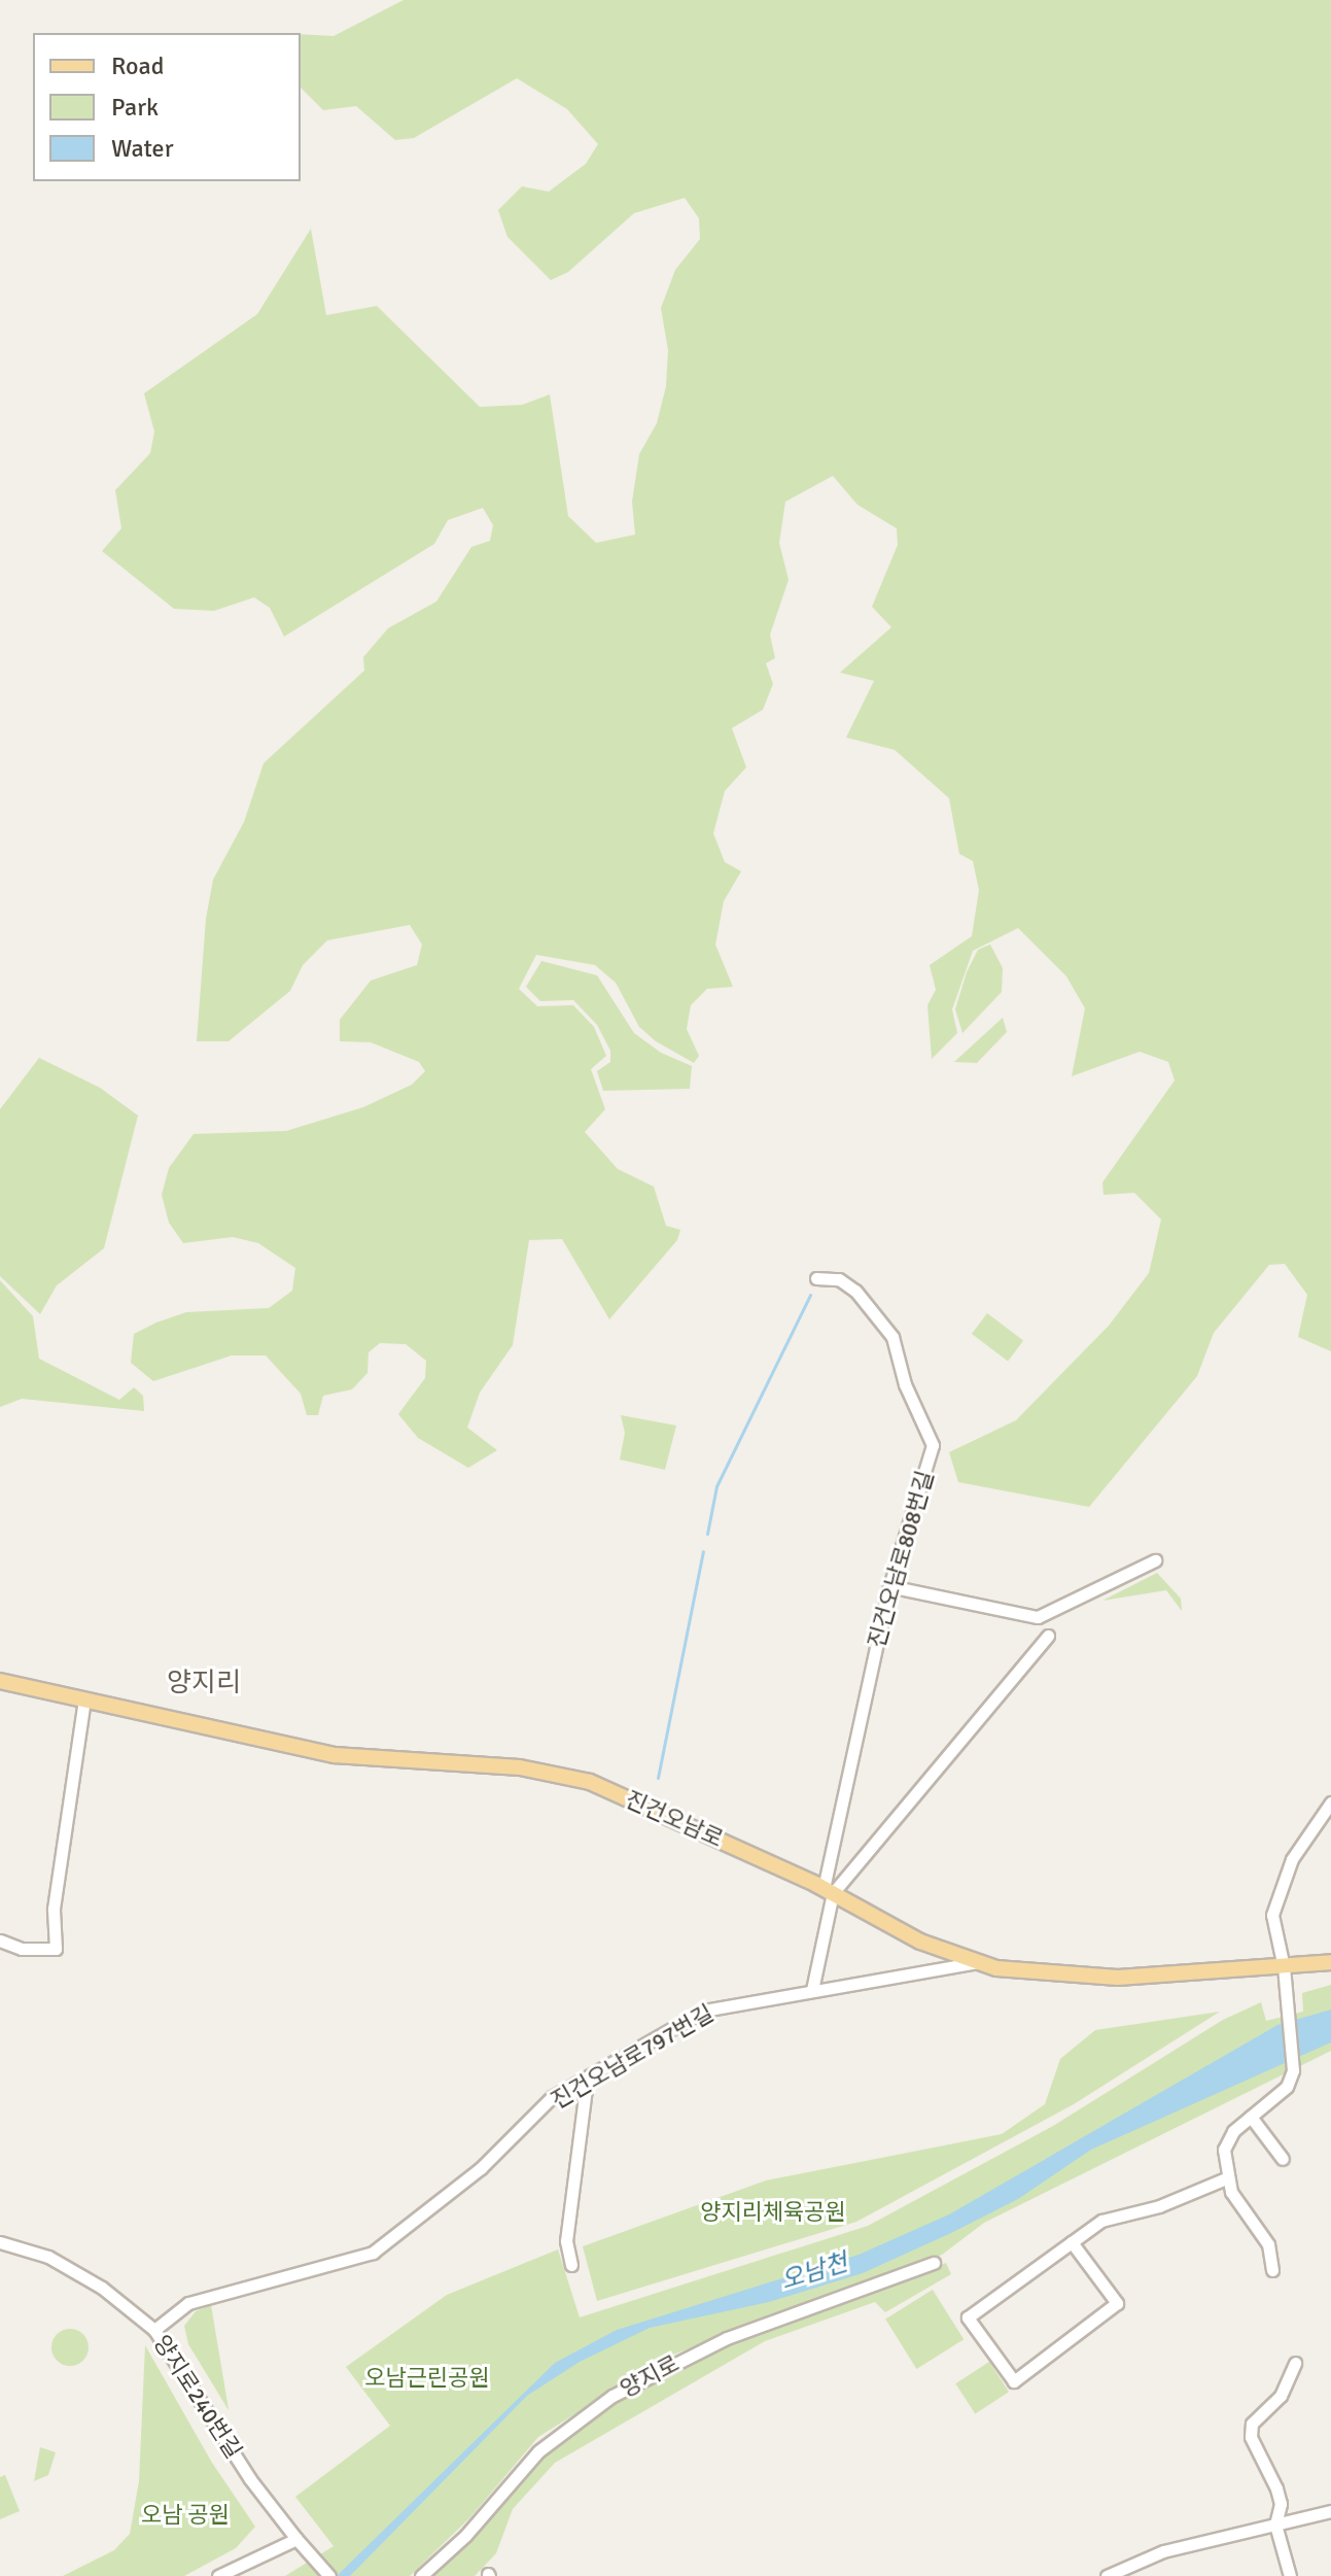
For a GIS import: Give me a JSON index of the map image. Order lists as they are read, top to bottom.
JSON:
{
  "streets": {
    "main road": ["진건오남로"],
    "street": [
      "진건오남로808번길",
      "진건오남로797번길",
      "양지로",
      "양지로240번길"
    ]
  },
  "crossings": [
    ["진건오남로808번길", "진건오남로"],
    ["진건오남로808번길", "진건오남로797번길"],
    ["진건오남로", "진건오남로797번길"],
    ["진건오남로797번길", "양지로240번길"]
  ],
  "districts": ["양지리"],
  "water": ["오남천"],
  "parks": ["양지리체육공원", "오남근린공원", "오남 공원"],
  "legend": ["Road", "Park", "Water"]
}
